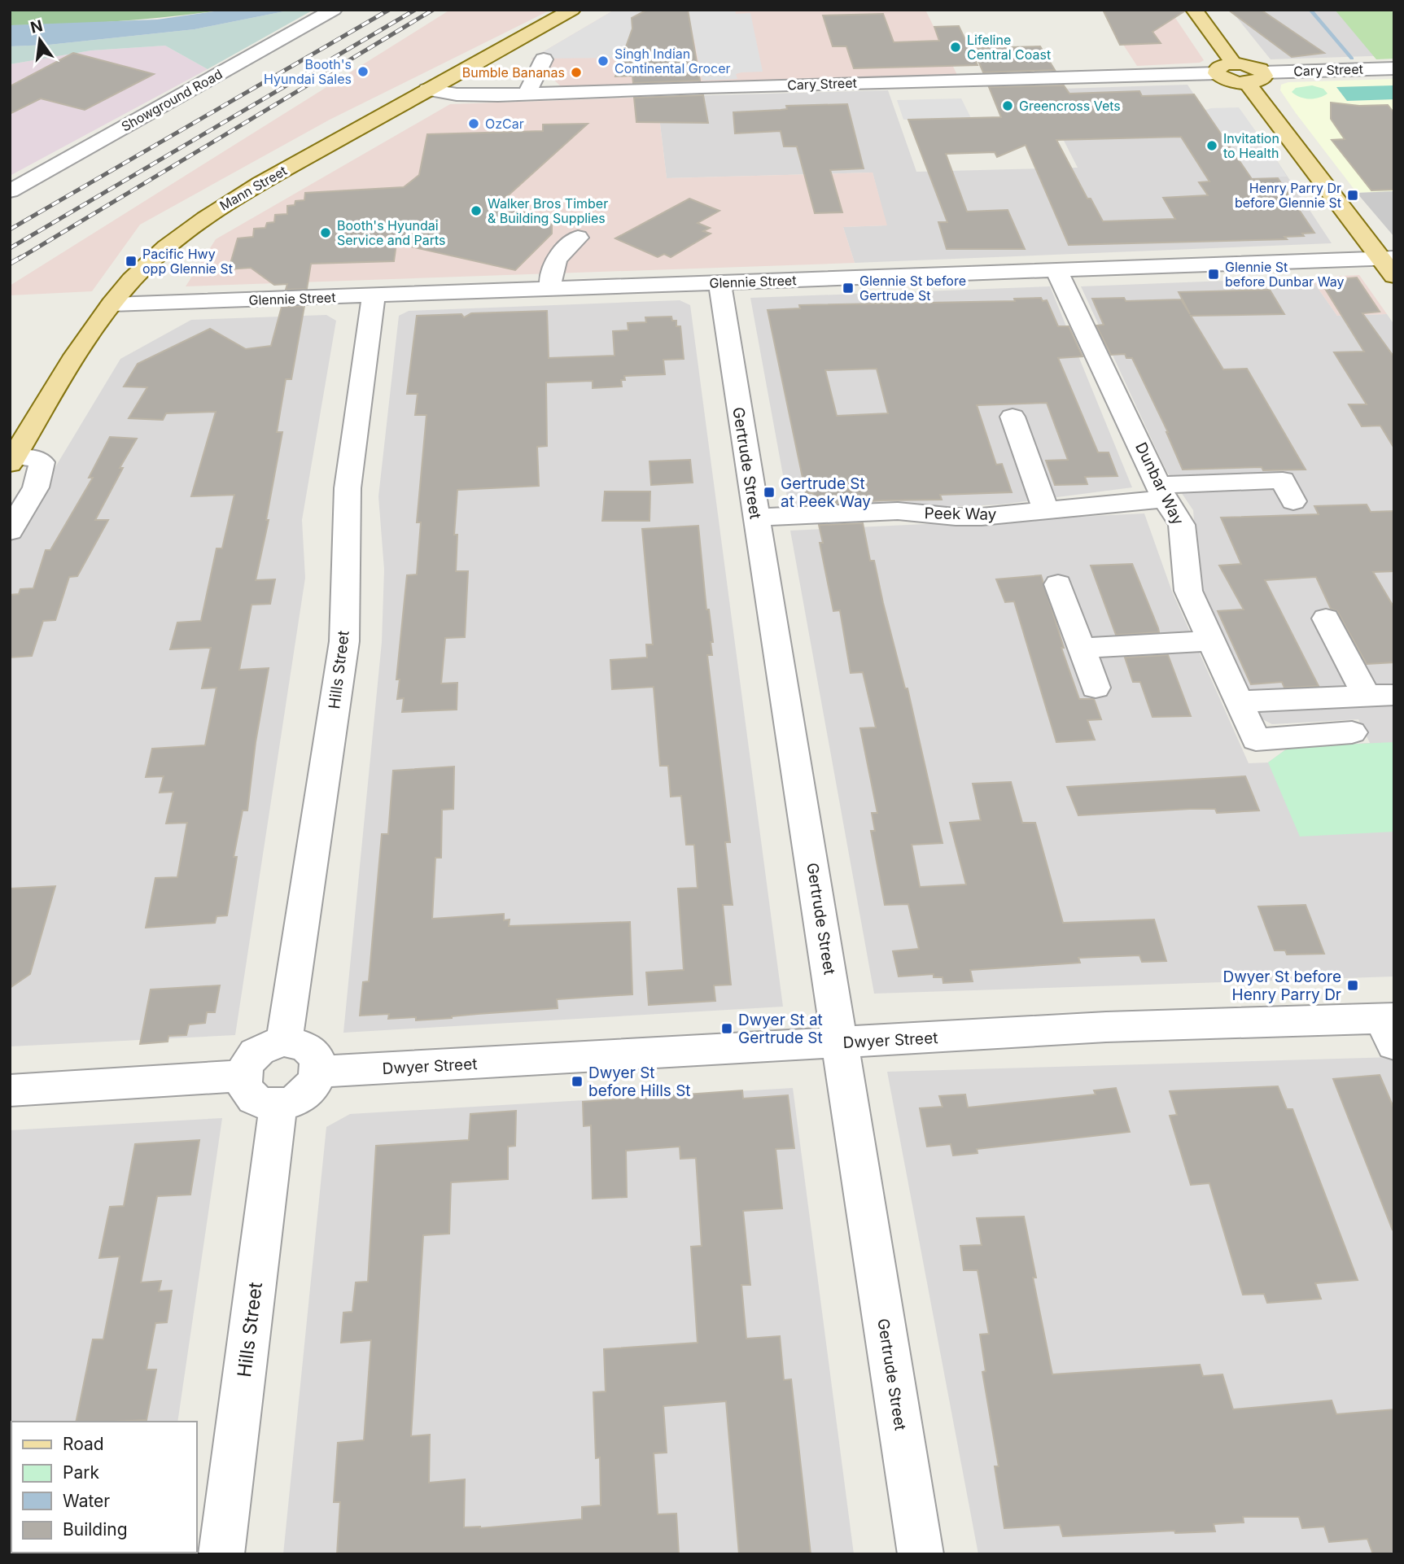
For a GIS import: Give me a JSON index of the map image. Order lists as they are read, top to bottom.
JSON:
{
  "streets": {
    "main road": ["Mann Street"],
    "street": [
      "Cary Street",
      "Showground Road",
      "Glennie Street",
      "Gertrude Street",
      "Dunbar Way",
      "Peek Way",
      "Hills Street",
      "Dwyer Street"
    ]
  },
  "crossings": [
    ["Cary Street", "Mann Street"],
    ["Mann Street", "Glennie Street"],
    ["Glennie Street", "Gertrude Street"],
    ["Glennie Street", "Dunbar Way"],
    ["Glennie Street", "Hills Street"],
    ["Gertrude Street", "Peek Way"],
    ["Gertrude Street", "Dwyer Street"],
    ["Dunbar Way", "Peek Way"],
    ["Hills Street", "Dwyer Street"]
  ],
  "places": {
    "other": [
      "Lifeline Central Coast",
      "Singh Indian Continental Grocer",
      "Booth's Hyundai Sales",
      "Bumble Bananas",
      "Greencross Vets",
      "OzCar",
      "Invitation to Health",
      "Walker Bros Timber & Building Supplies",
      "Booth's Hyundai Service and Parts"
    ],
    "transit": [
      "Henry Parry Dr before Glennie St",
      "Pacific Hwy opp Glennie St",
      "Glennie St before Dunbar Way",
      "Glennie St before Gertrude St",
      "Gertrude St at Peek Way",
      "Dwyer St before Henry Parry Dr",
      "Dwyer St at Gertrude St",
      "Dwyer St before Hills St"
    ]
  },
  "legend": [
    "Road",
    "Park",
    "Water",
    "Building"
  ],
  "north": "top"
}
